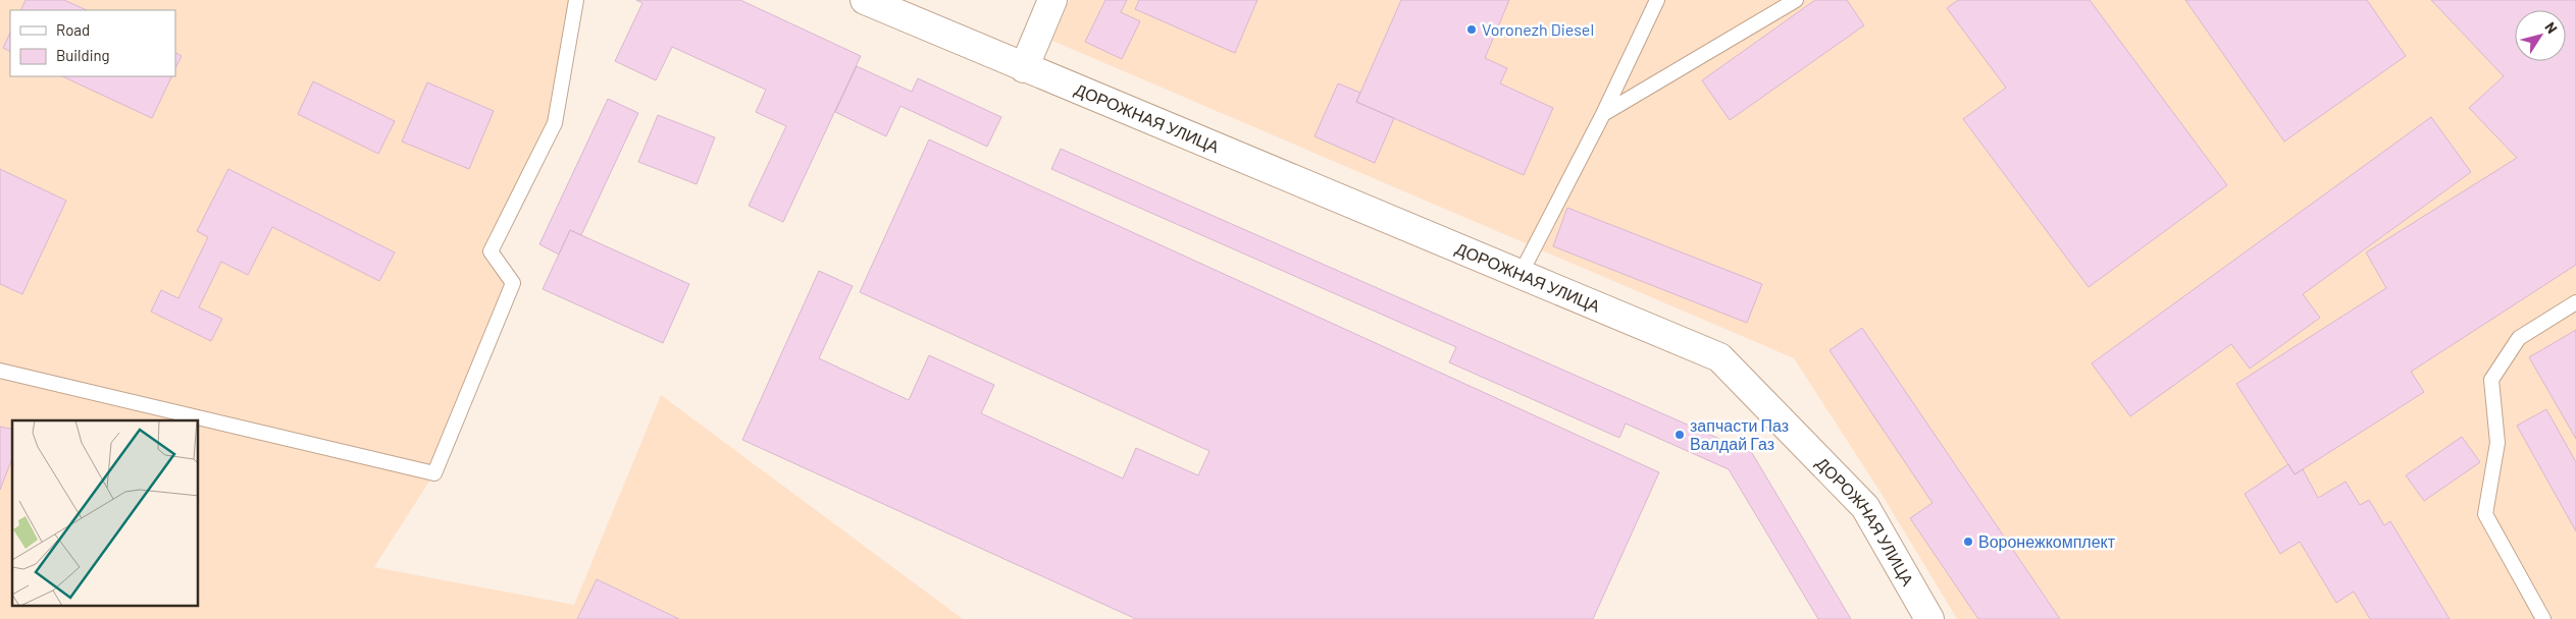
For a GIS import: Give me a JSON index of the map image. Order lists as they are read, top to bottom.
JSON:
{
  "streets": {
    "street": ["ДОРОЖНАЯ УЛИЦА"]
  },
  "places": ["Voronezh Diesel", "запчасти Паз Валдай Газ", "Воронежкомплект"],
  "legend": ["Road", "Building"],
  "north": "top right"
}
